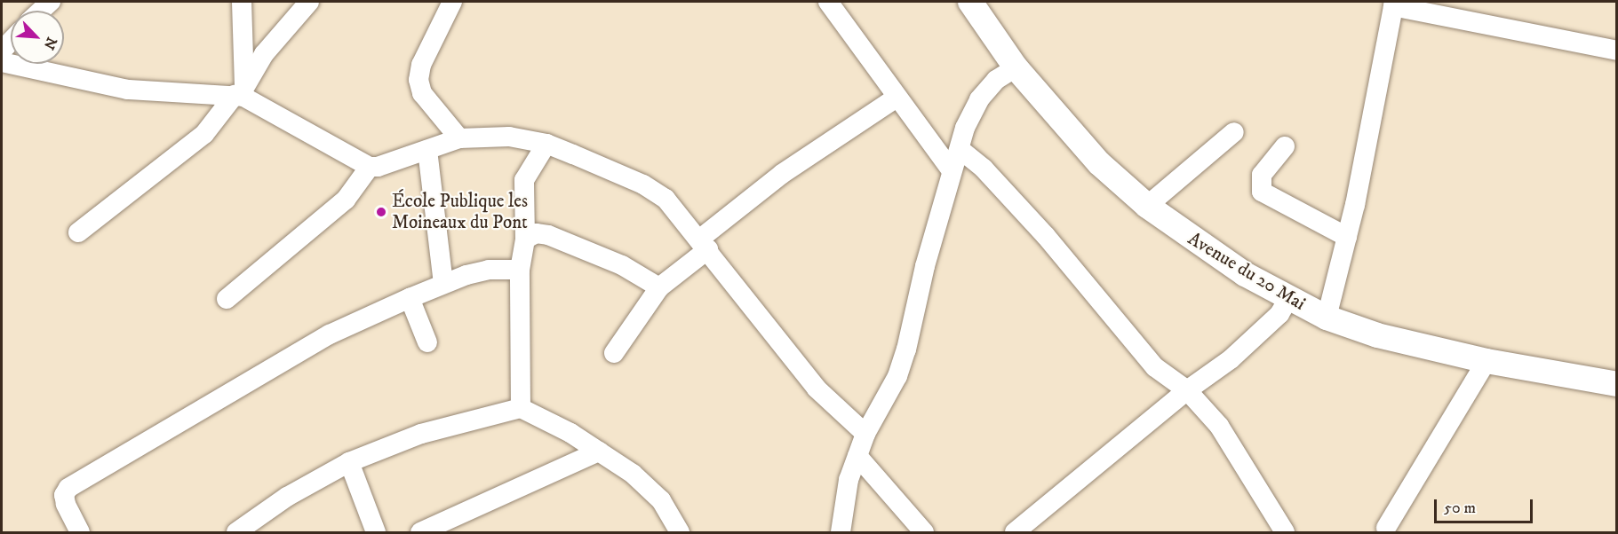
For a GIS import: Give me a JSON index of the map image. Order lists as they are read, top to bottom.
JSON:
{
  "streets": {
    "main road": ["Avenue du 20 Mai"]
  },
  "places": ["École Publique les Moineaux du Pont"],
  "scale_bar": "50 m",
  "north": "bottom right"
}
